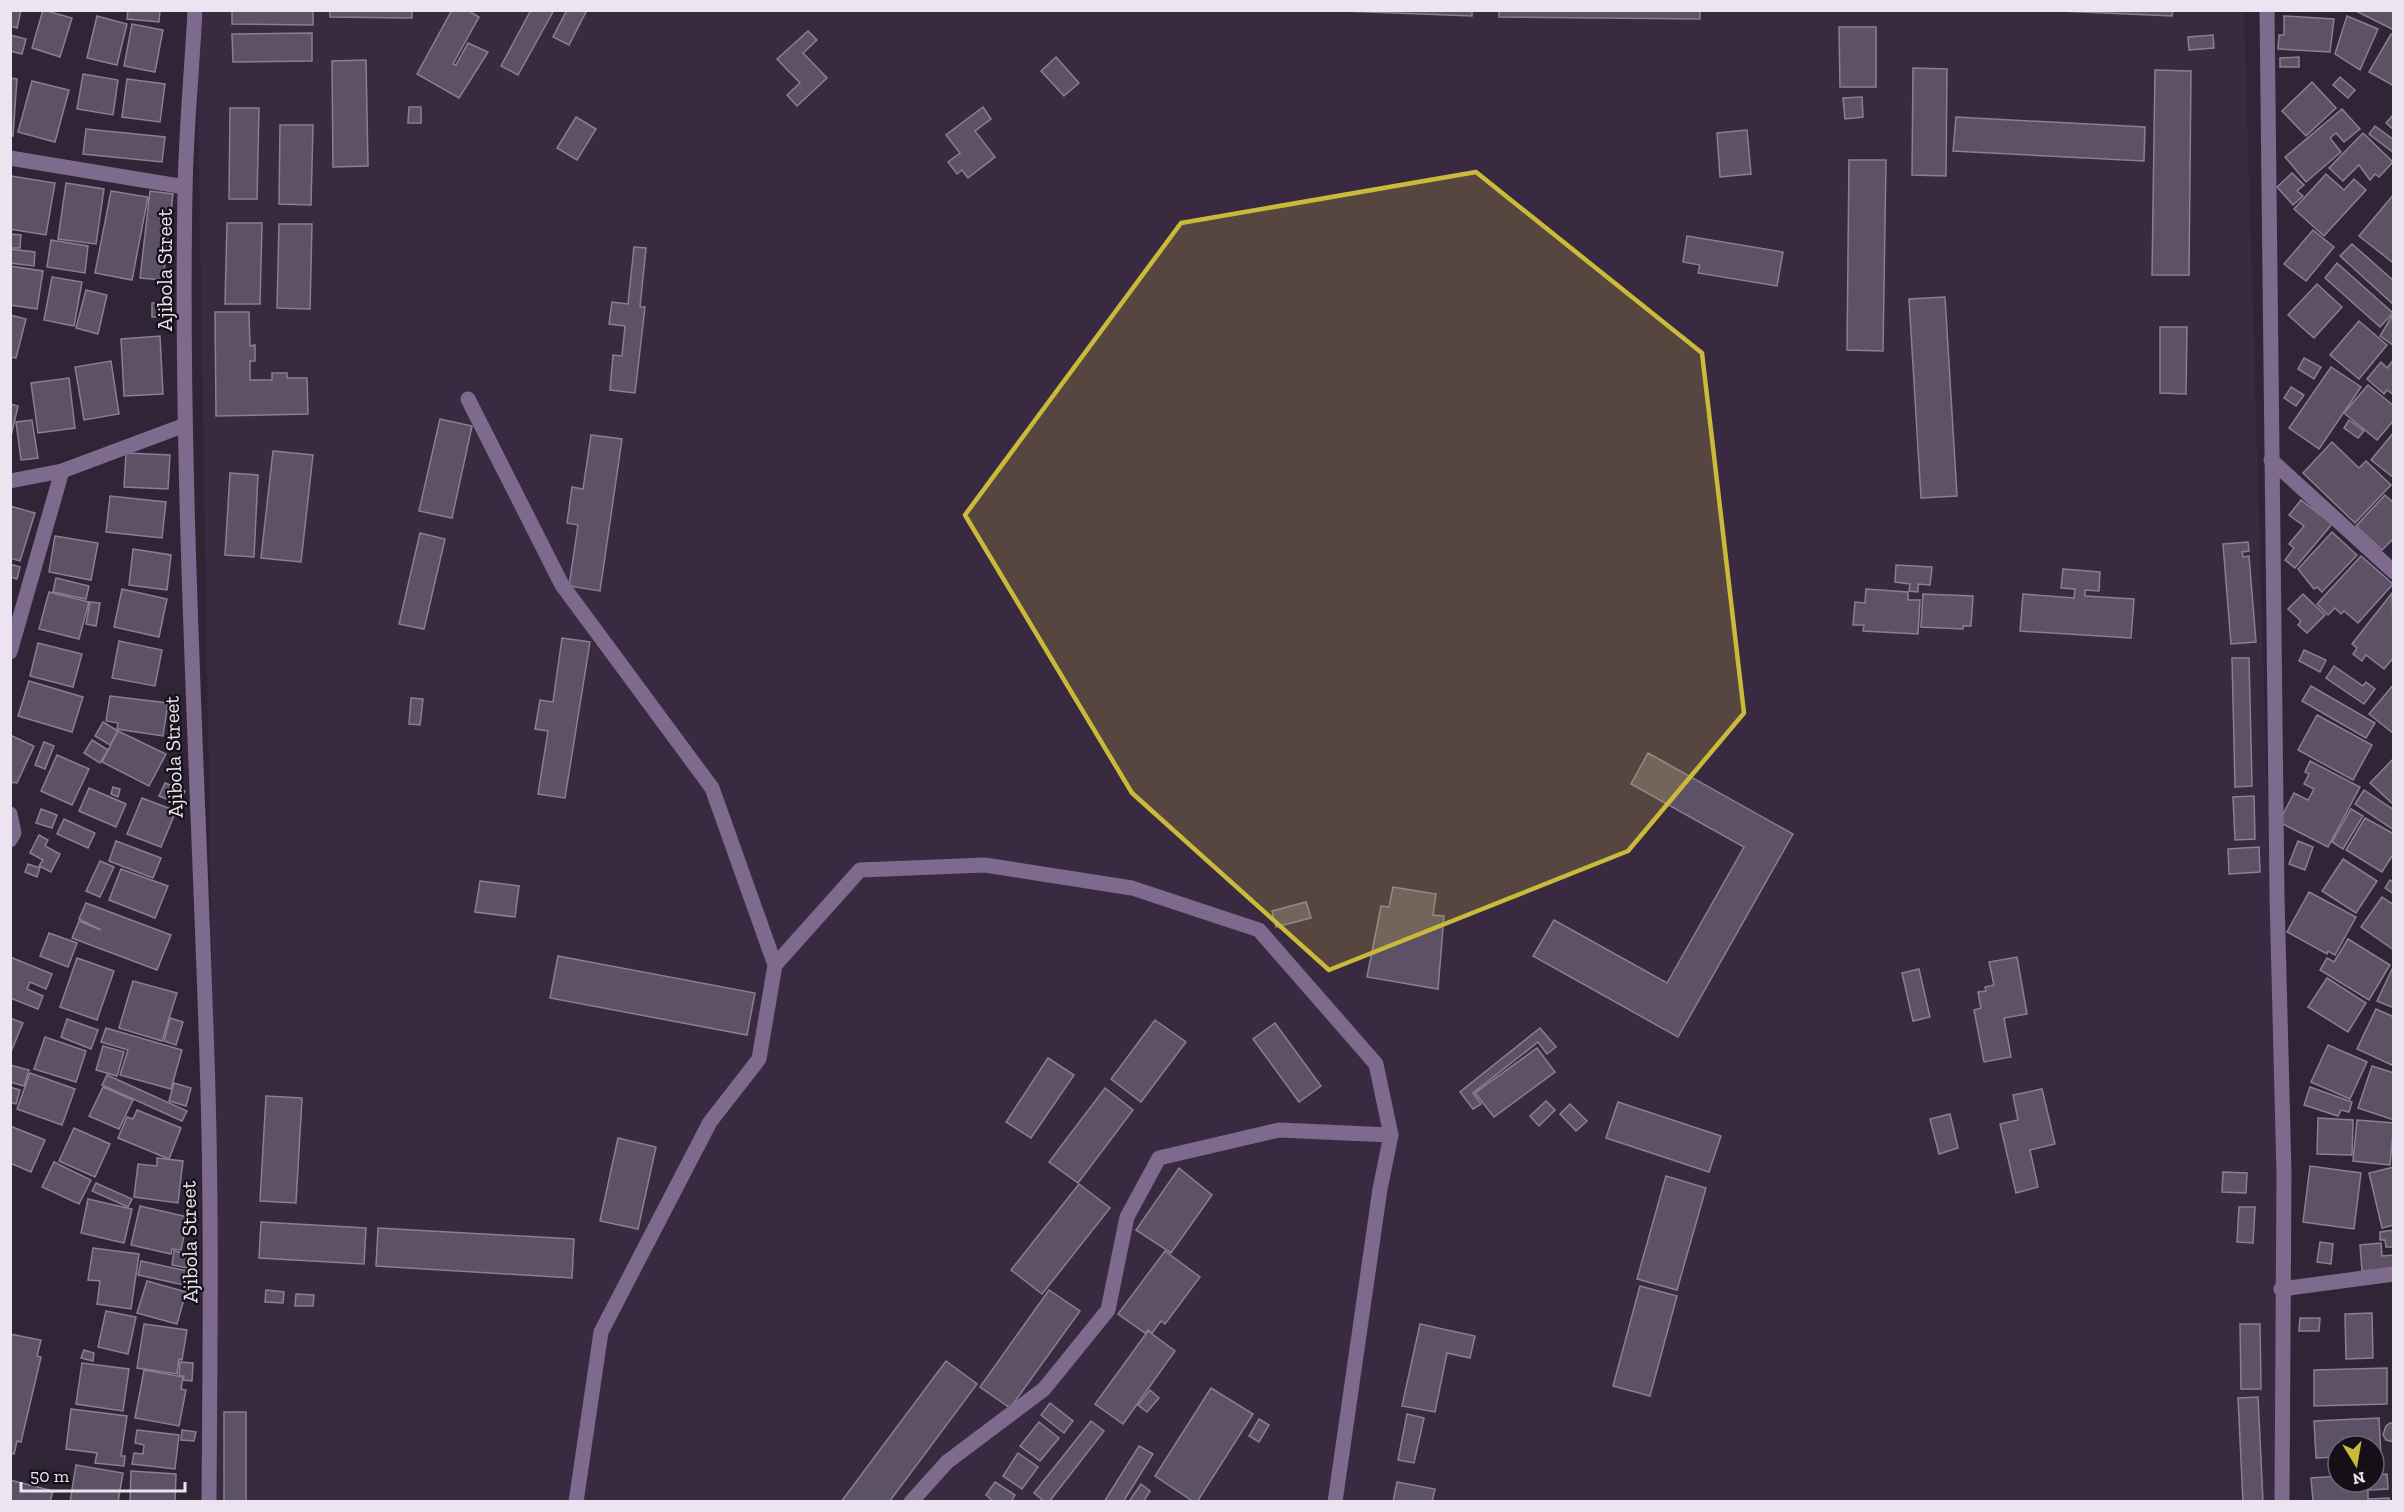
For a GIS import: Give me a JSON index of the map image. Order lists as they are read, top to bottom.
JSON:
{
  "streets": {
    "street": ["Ajibola Street"]
  },
  "scale_bar": "50 m",
  "north": "bottom"
}
